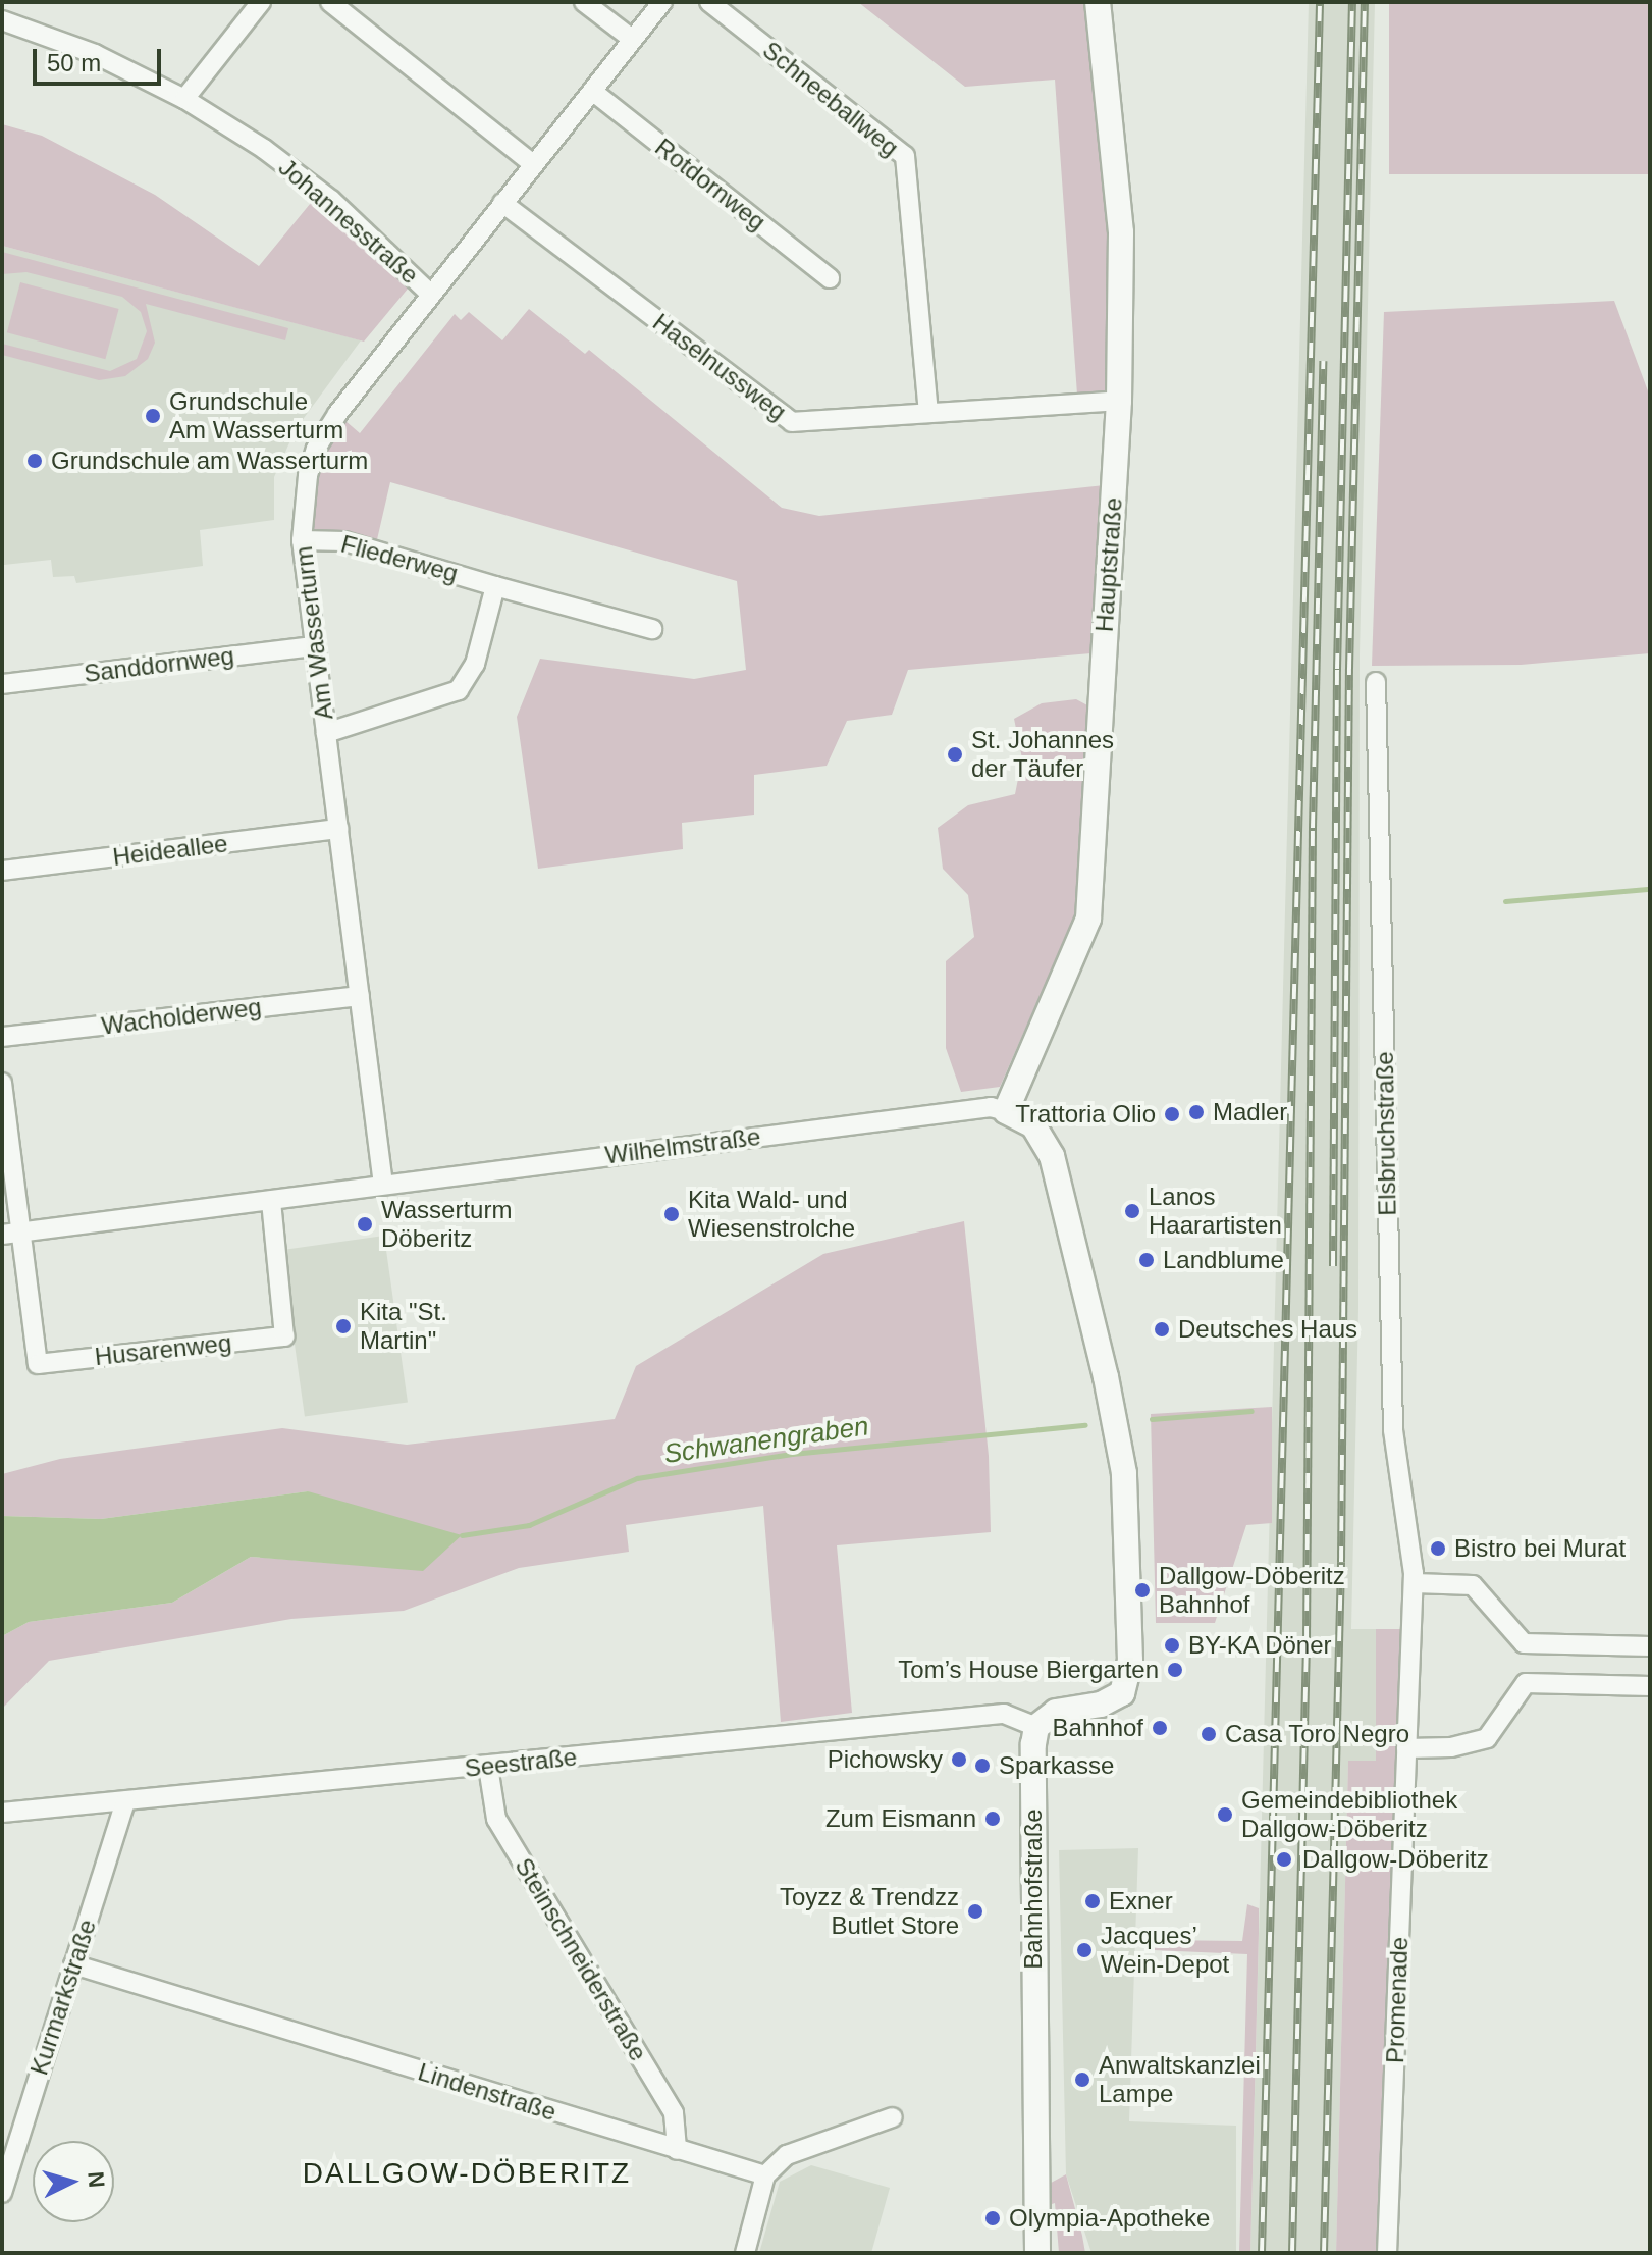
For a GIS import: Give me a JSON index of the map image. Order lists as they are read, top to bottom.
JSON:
{
  "streets": {
    "street": [
      "Schneeballweg",
      "Rotdornweg",
      "Johannesstraße",
      "Haselnussweg",
      "Fliederweg",
      "Hauptstraße",
      "Am Wasserturm",
      "Sanddornweg",
      "Heideallee",
      "Wacholderweg",
      "Elsbruchstraße",
      "Wilhelmstraße",
      "Husarenweg",
      "Seestraße",
      "Bahnhofstraße",
      "Steinschneiderstraße",
      "Kurmarkstraße",
      "Promenade",
      "Lindenstraße"
    ]
  },
  "crossings": [
    ["Schneeballweg", "Haselnussweg"],
    ["Rotdornweg", "Am Wasserturm"],
    ["Johannesstraße", "Am Wasserturm"],
    ["Haselnussweg", "Hauptstraße"],
    ["Haselnussweg", "Am Wasserturm"],
    ["Fliederweg", "Am Wasserturm"],
    ["Hauptstraße", "Wilhelmstraße"],
    ["Am Wasserturm", "Sanddornweg"],
    ["Am Wasserturm", "Heideallee"],
    ["Am Wasserturm", "Wacholderweg"],
    ["Am Wasserturm", "Wilhelmstraße"],
    ["Elsbruchstraße", "Promenade"],
    ["Wilhelmstraße", "Husarenweg"],
    ["Seestraße", "Bahnhofstraße"],
    ["Seestraße", "Steinschneiderstraße"],
    ["Seestraße", "Kurmarkstraße"],
    ["Steinschneiderstraße", "Lindenstraße"],
    ["Kurmarkstraße", "Lindenstraße"]
  ],
  "districts": ["DALLGOW-DÖBERITZ"],
  "water": ["Schwanengraben"],
  "places": [
    "Grundschule Am Wasserturm",
    "Grundschule am Wasserturm",
    "St. Johannes der Täufer",
    "Madler",
    "Trattoria Olio",
    "Lanos Haarartisten",
    "Kita Wald- und Wiesenstrolche",
    "Wasserturm Döberitz",
    "Landblume",
    "Kita \"St. Martin\"",
    "Deutsches Haus",
    "Bistro bei Murat",
    "Dallgow-Döberitz Bahnhof",
    "BY-KA Döner",
    "Tom’s House Biergarten",
    "Bahnhof",
    "Casa Toro Negro",
    "Pichowsky",
    "Sparkasse",
    "Gemeindebibliothek Dallgow-Döberitz",
    "Zum Eismann",
    "Dallgow-Döberitz",
    "Exner",
    "Toyzz & Trendzz Butlet Store",
    "Jacques’ Wein-Depot",
    "Anwaltskanzlei Lampe",
    "Olympia-Apotheke"
  ],
  "scale_bar": "50 m",
  "north": "right"
}
